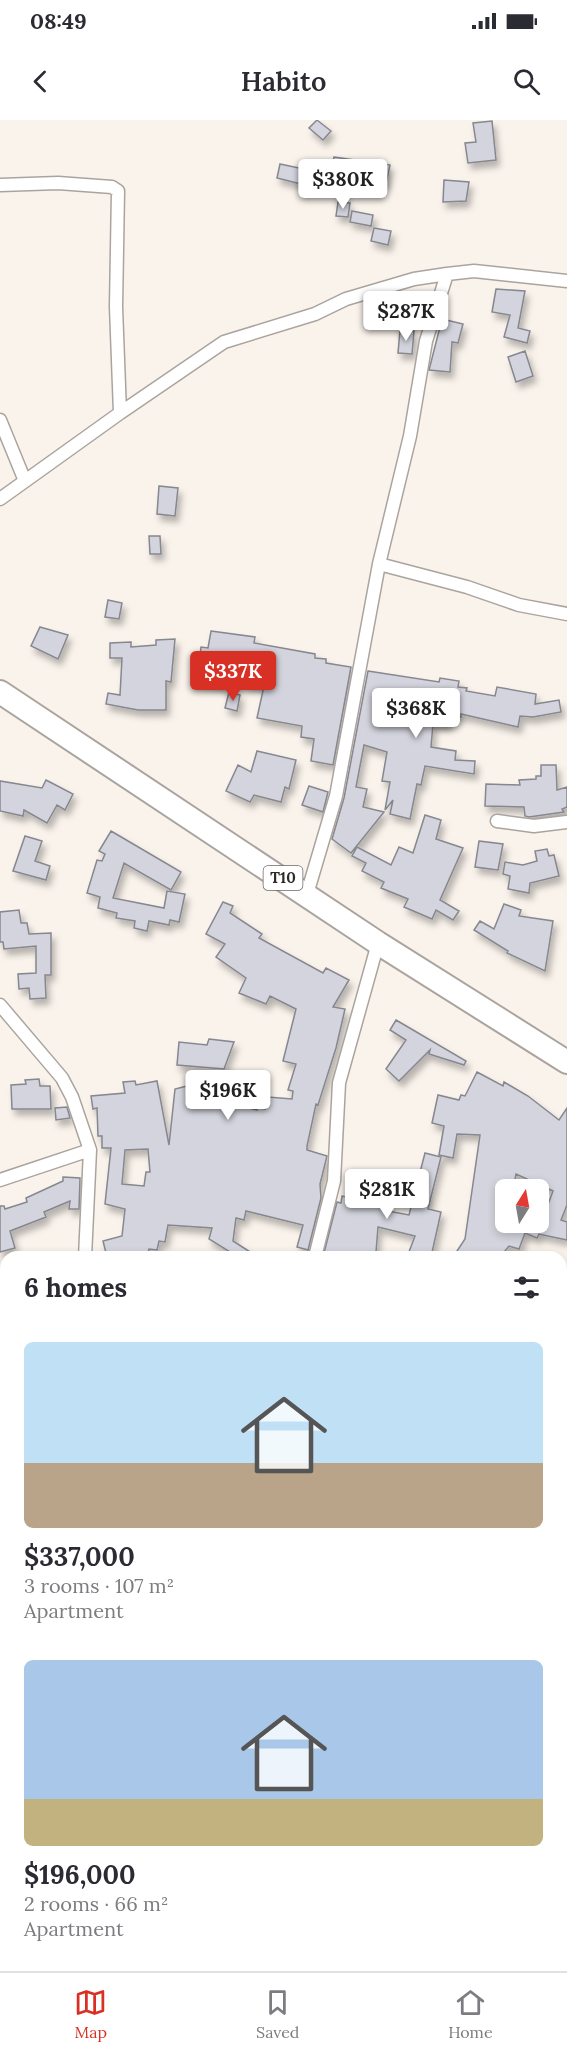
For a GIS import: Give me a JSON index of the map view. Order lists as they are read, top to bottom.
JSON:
{
  "streets": {
    "highway": ["T10"]
  },
  "north": "top",
  "page": {
    "status": "08:49",
    "header": "Habito",
    "price": [
      "$380K",
      "$287K",
      "$337K",
      "$368K",
      "$196K",
      "$281K"
    ],
    "heading": "6 homes",
    "list": [
      {
        "name": "$337,000",
        "note": "3 rooms · 107 m² · Apartment"
      },
      {
        "name": "$196,000",
        "note": "2 rooms · 66 m² · Apartment"
      }
    ],
    "tabs": ["Map", "Saved", "Home"]
  }
}
